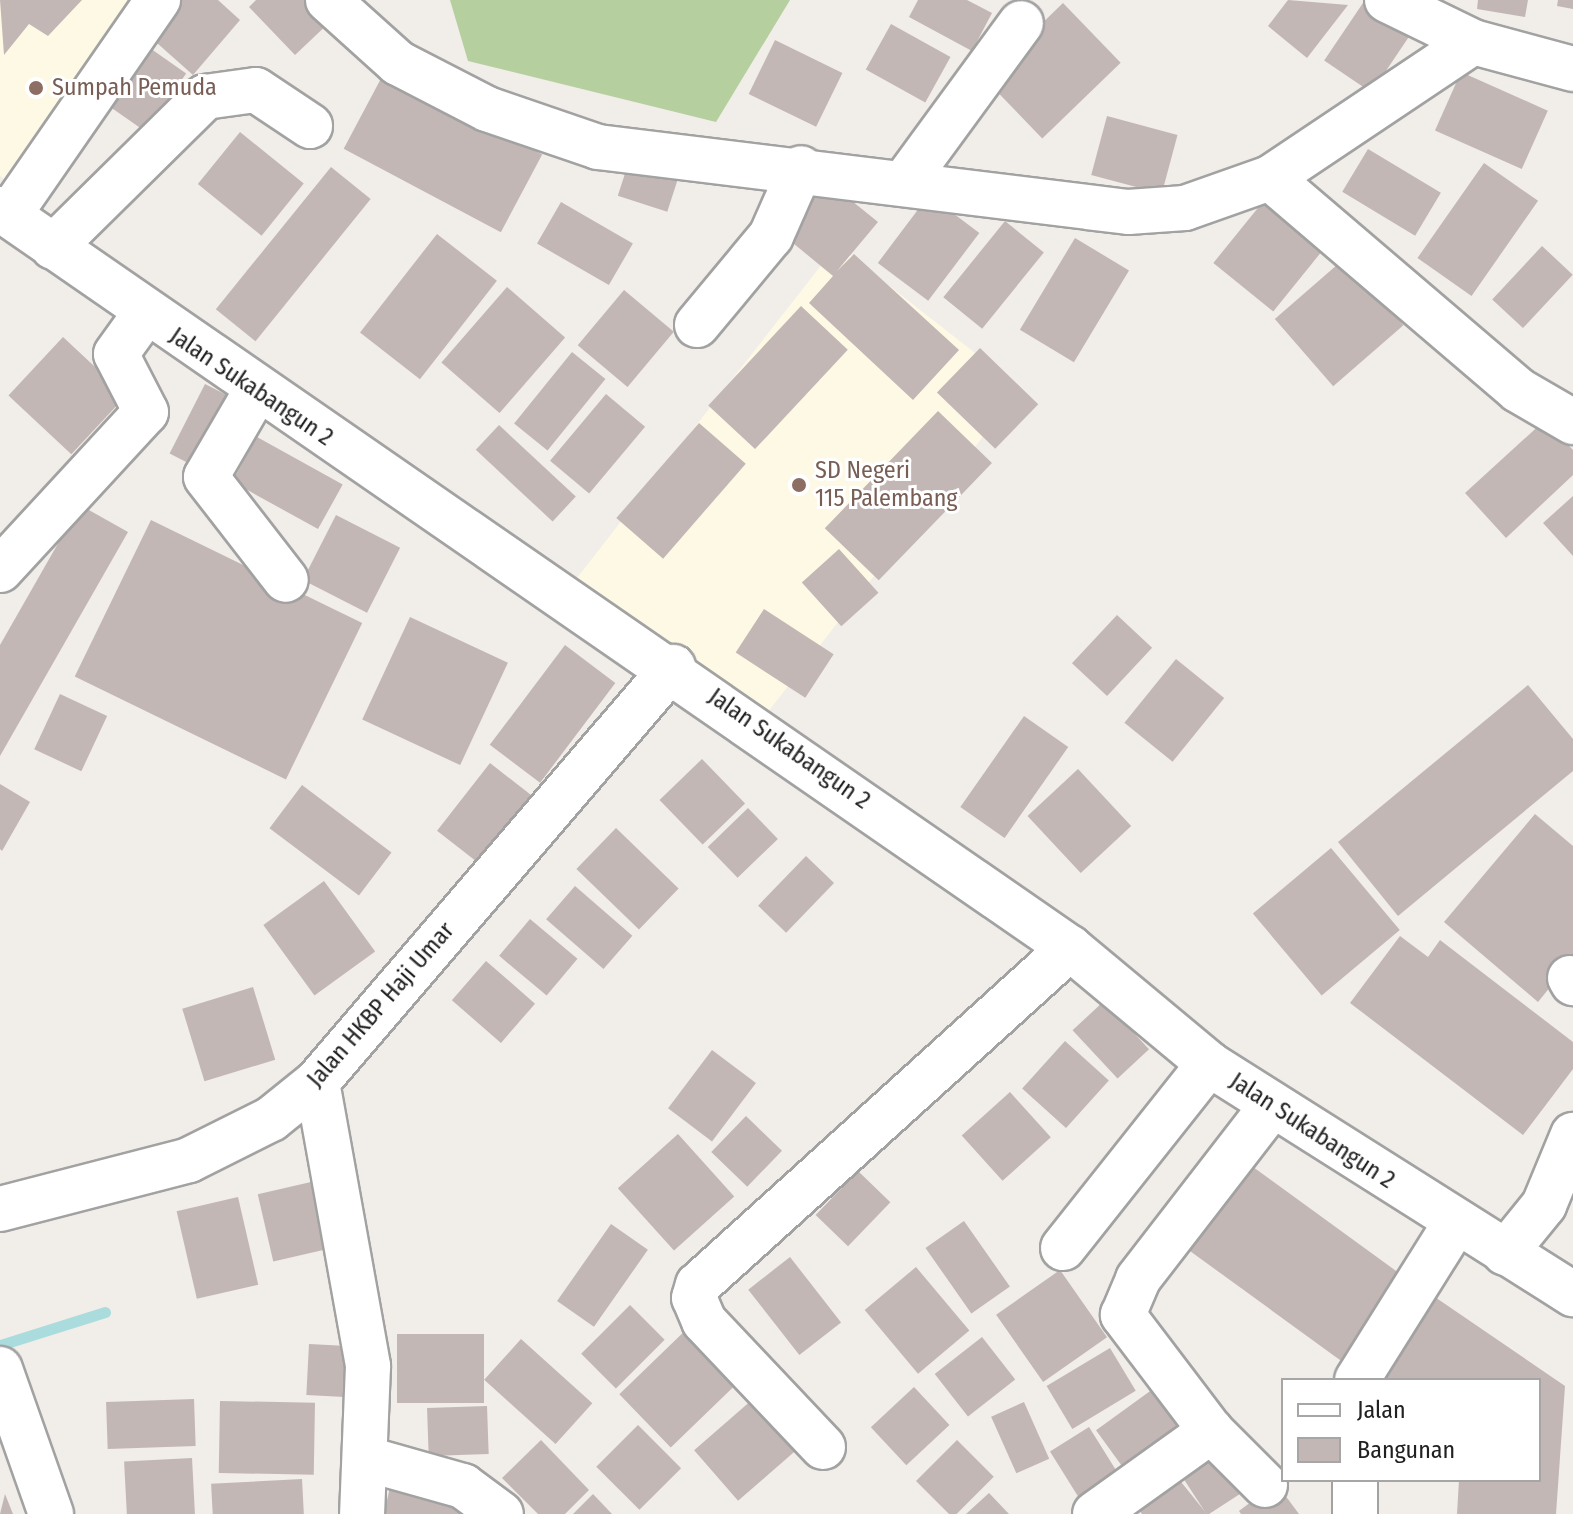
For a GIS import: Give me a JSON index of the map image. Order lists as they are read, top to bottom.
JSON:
{
  "streets": {
    "street": ["Jalan Sukabangun 2", "Jalan HKBP Haji Umar"]
  },
  "crossings": [
    ["Jalan Sukabangun 2", "Jalan HKBP Haji Umar"]
  ],
  "places": ["Sumpah Pemuda", "SD Negeri 115 Palembang"],
  "legend": ["Jalan", "Bangunan"]
}
